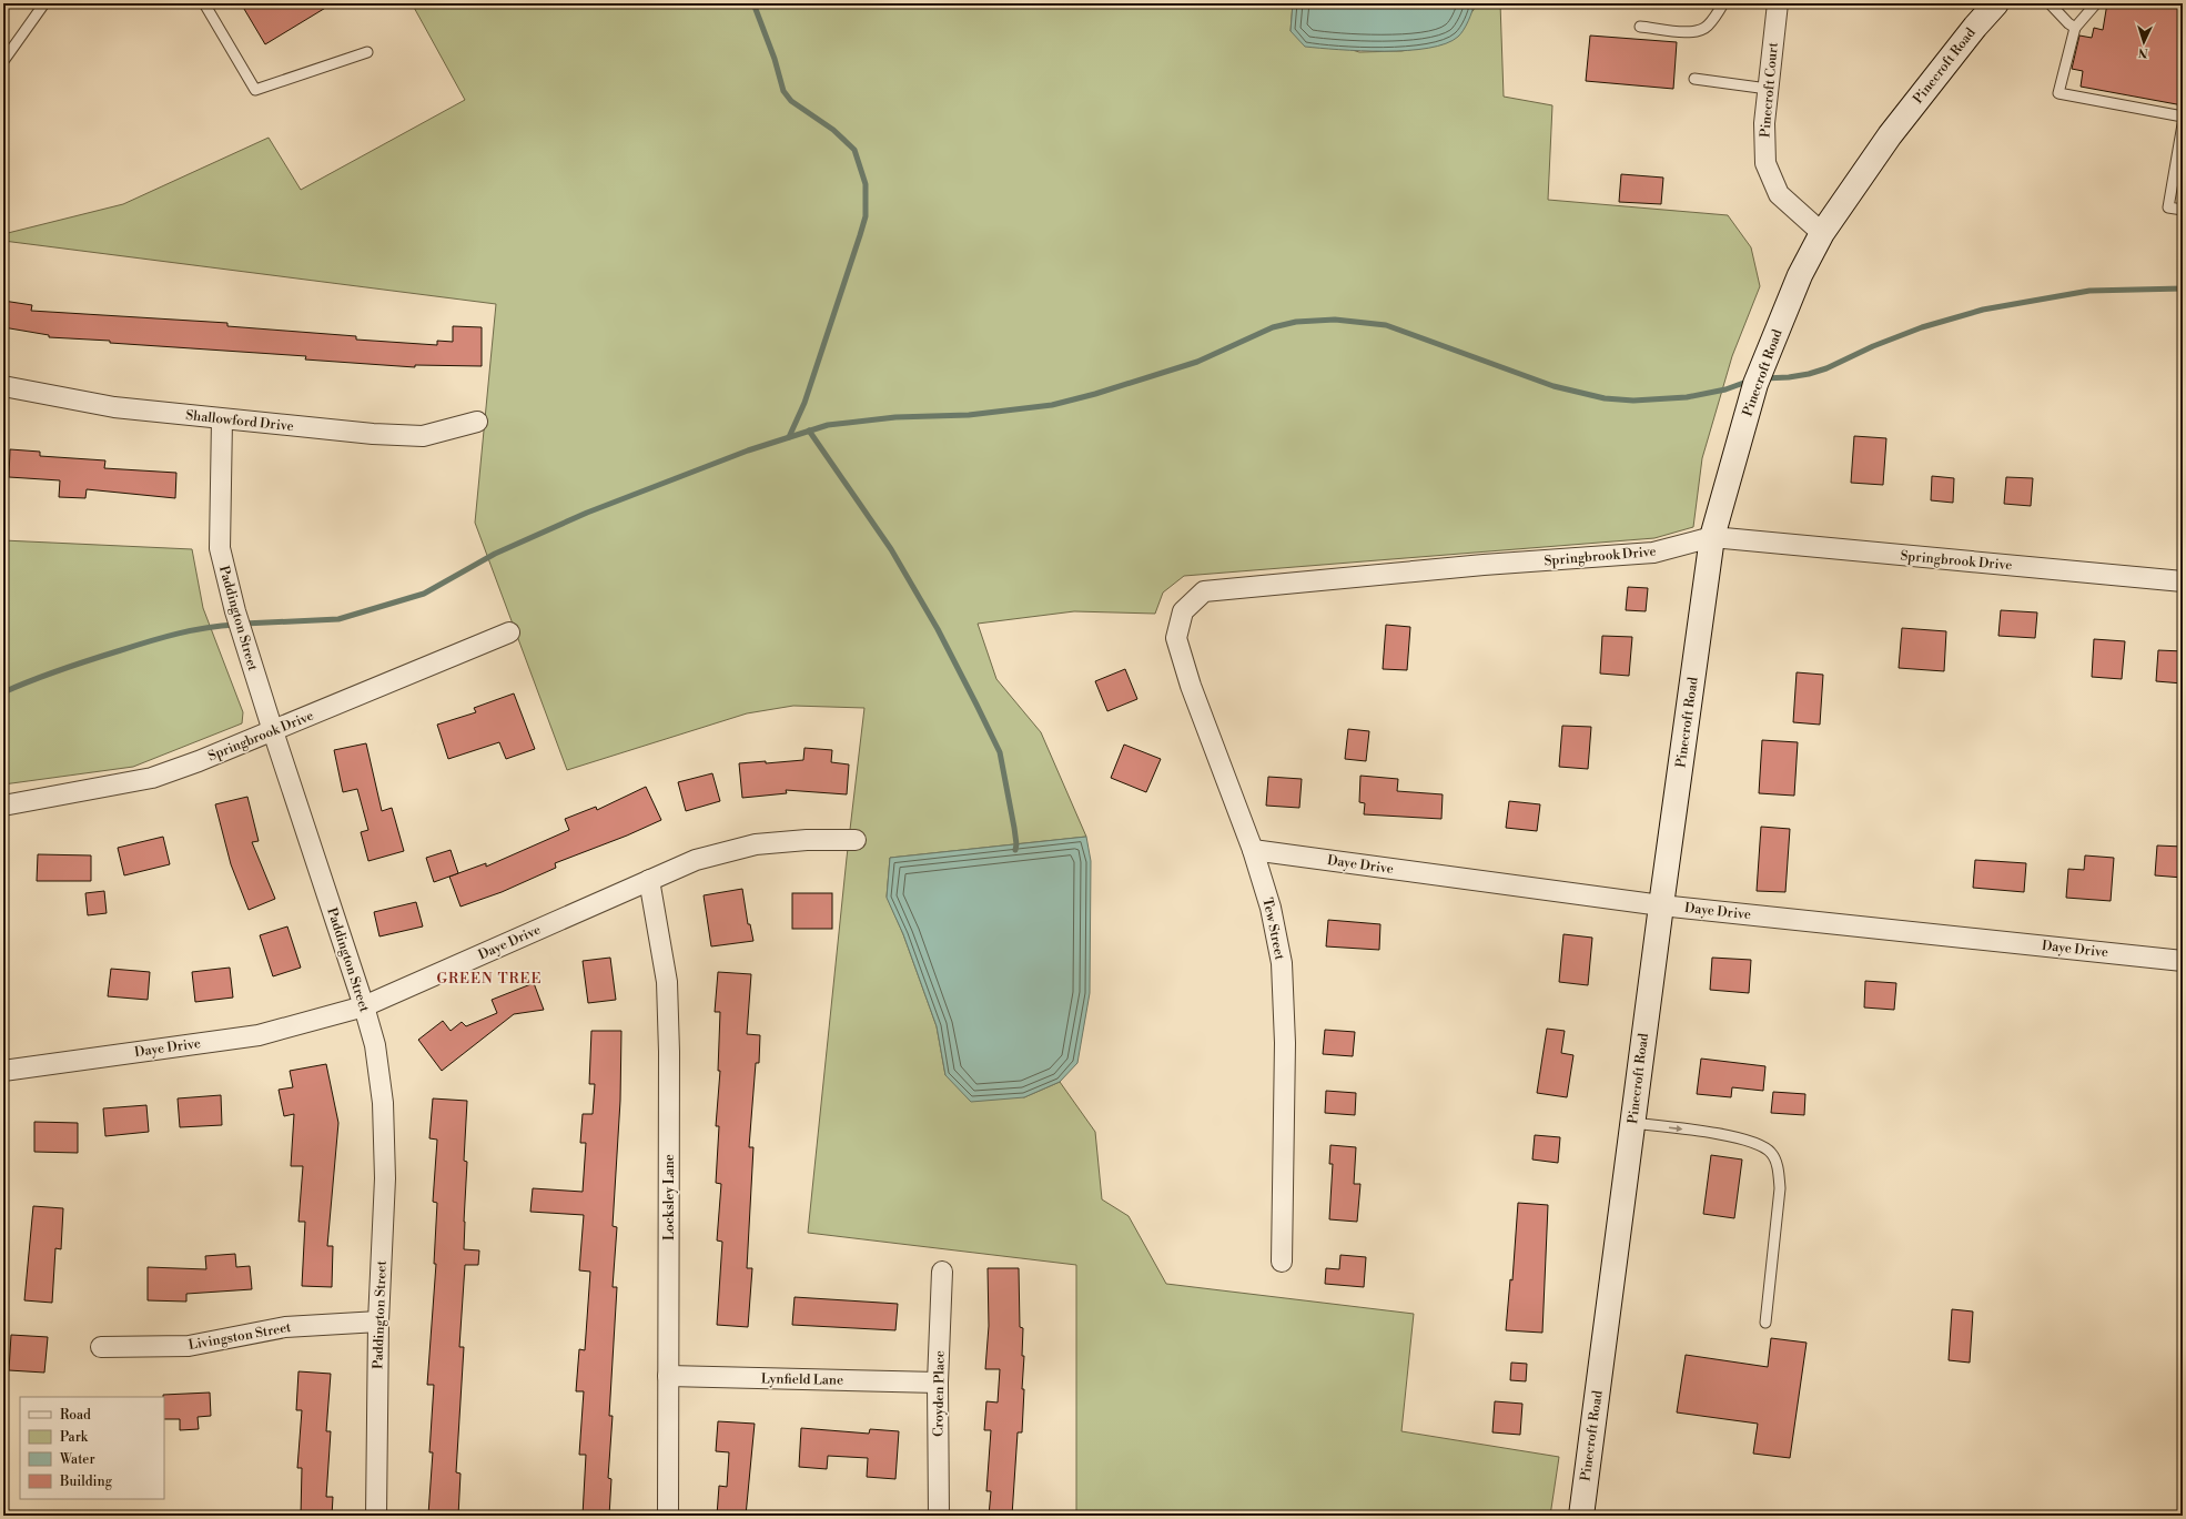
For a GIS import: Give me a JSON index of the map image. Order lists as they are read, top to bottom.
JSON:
{
  "streets": {
    "street": [
      "Pinecroft Road",
      "Pinecroft Court",
      "Shallowford Drive",
      "Springbrook Drive",
      "Paddington Street",
      "Daye Drive",
      "Tew Street",
      "Locksley Lane",
      "Livingston Street",
      "Lynfield Lane",
      "Croyden Place"
    ]
  },
  "crossings": [
    ["Pinecroft Road", "Pinecroft Court"],
    ["Pinecroft Road", "Springbrook Drive"],
    ["Pinecroft Road", "Daye Drive"],
    ["Shallowford Drive", "Paddington Street"],
    ["Springbrook Drive", "Paddington Street"],
    ["Springbrook Drive", "Tew Street"],
    ["Paddington Street", "Daye Drive"],
    ["Paddington Street", "Livingston Street"],
    ["Daye Drive", "Tew Street"],
    ["Daye Drive", "Locksley Lane"],
    ["Locksley Lane", "Lynfield Lane"],
    ["Lynfield Lane", "Croyden Place"]
  ],
  "districts": ["GREEN TREE"],
  "legend": [
    "Road",
    "Park",
    "Water",
    "Building"
  ],
  "north": "bottom"
}
